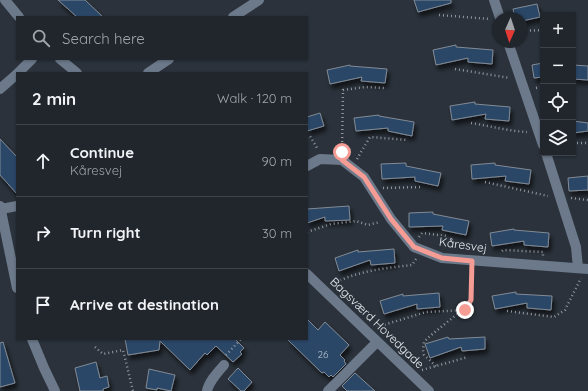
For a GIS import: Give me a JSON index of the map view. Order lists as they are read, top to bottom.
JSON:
{
  "streets": {
    "street": ["Kåresvej", "Bagsværd Hovedgade"]
  },
  "house_numbers": ["26"],
  "north": "bottom",
  "page": {
    "map_buttons": ["+", "−"],
    "search": "Search here",
    "heading": ["2 min", "Walk · 120 m"],
    "list": [
      ["Continue", "Kåresvej", "90 m"],
      ["Turn right", "30 m"],
      "Arrive at destination"
    ]
  }
}
